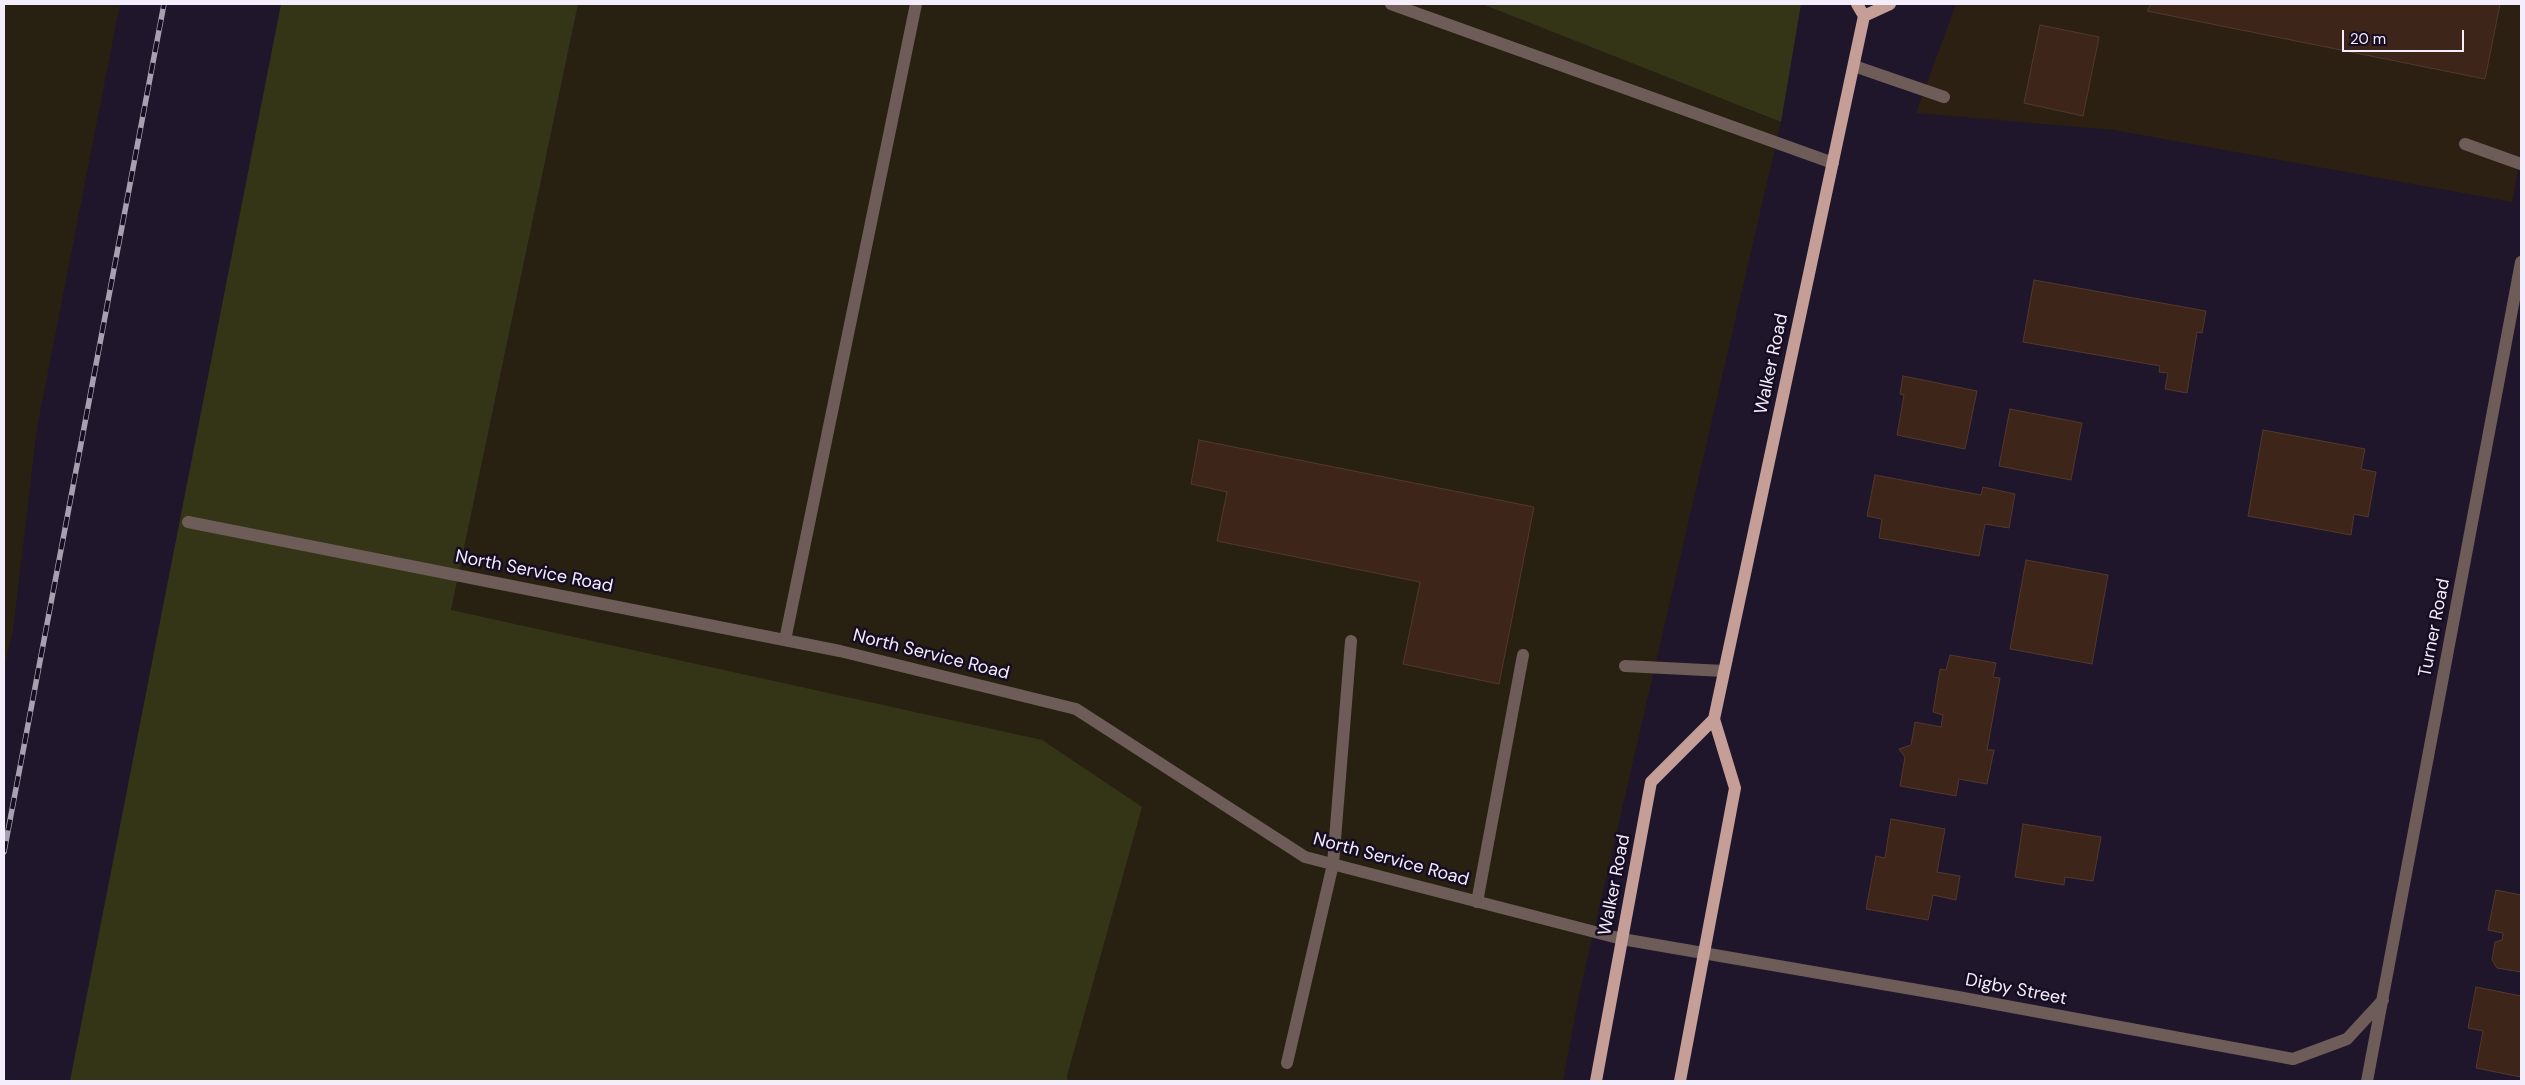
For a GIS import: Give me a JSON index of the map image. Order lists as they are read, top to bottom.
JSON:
{
  "streets": {
    "main road": ["Walker Road"],
    "street": ["North Service Road", "Turner Road", "Digby Street"]
  },
  "crossings": [
    ["Walker Road", "North Service Road"],
    ["Walker Road", "Digby Street"],
    ["North Service Road", "Digby Street"],
    ["Turner Road", "Digby Street"]
  ],
  "scale_bar": "20 m"
}
